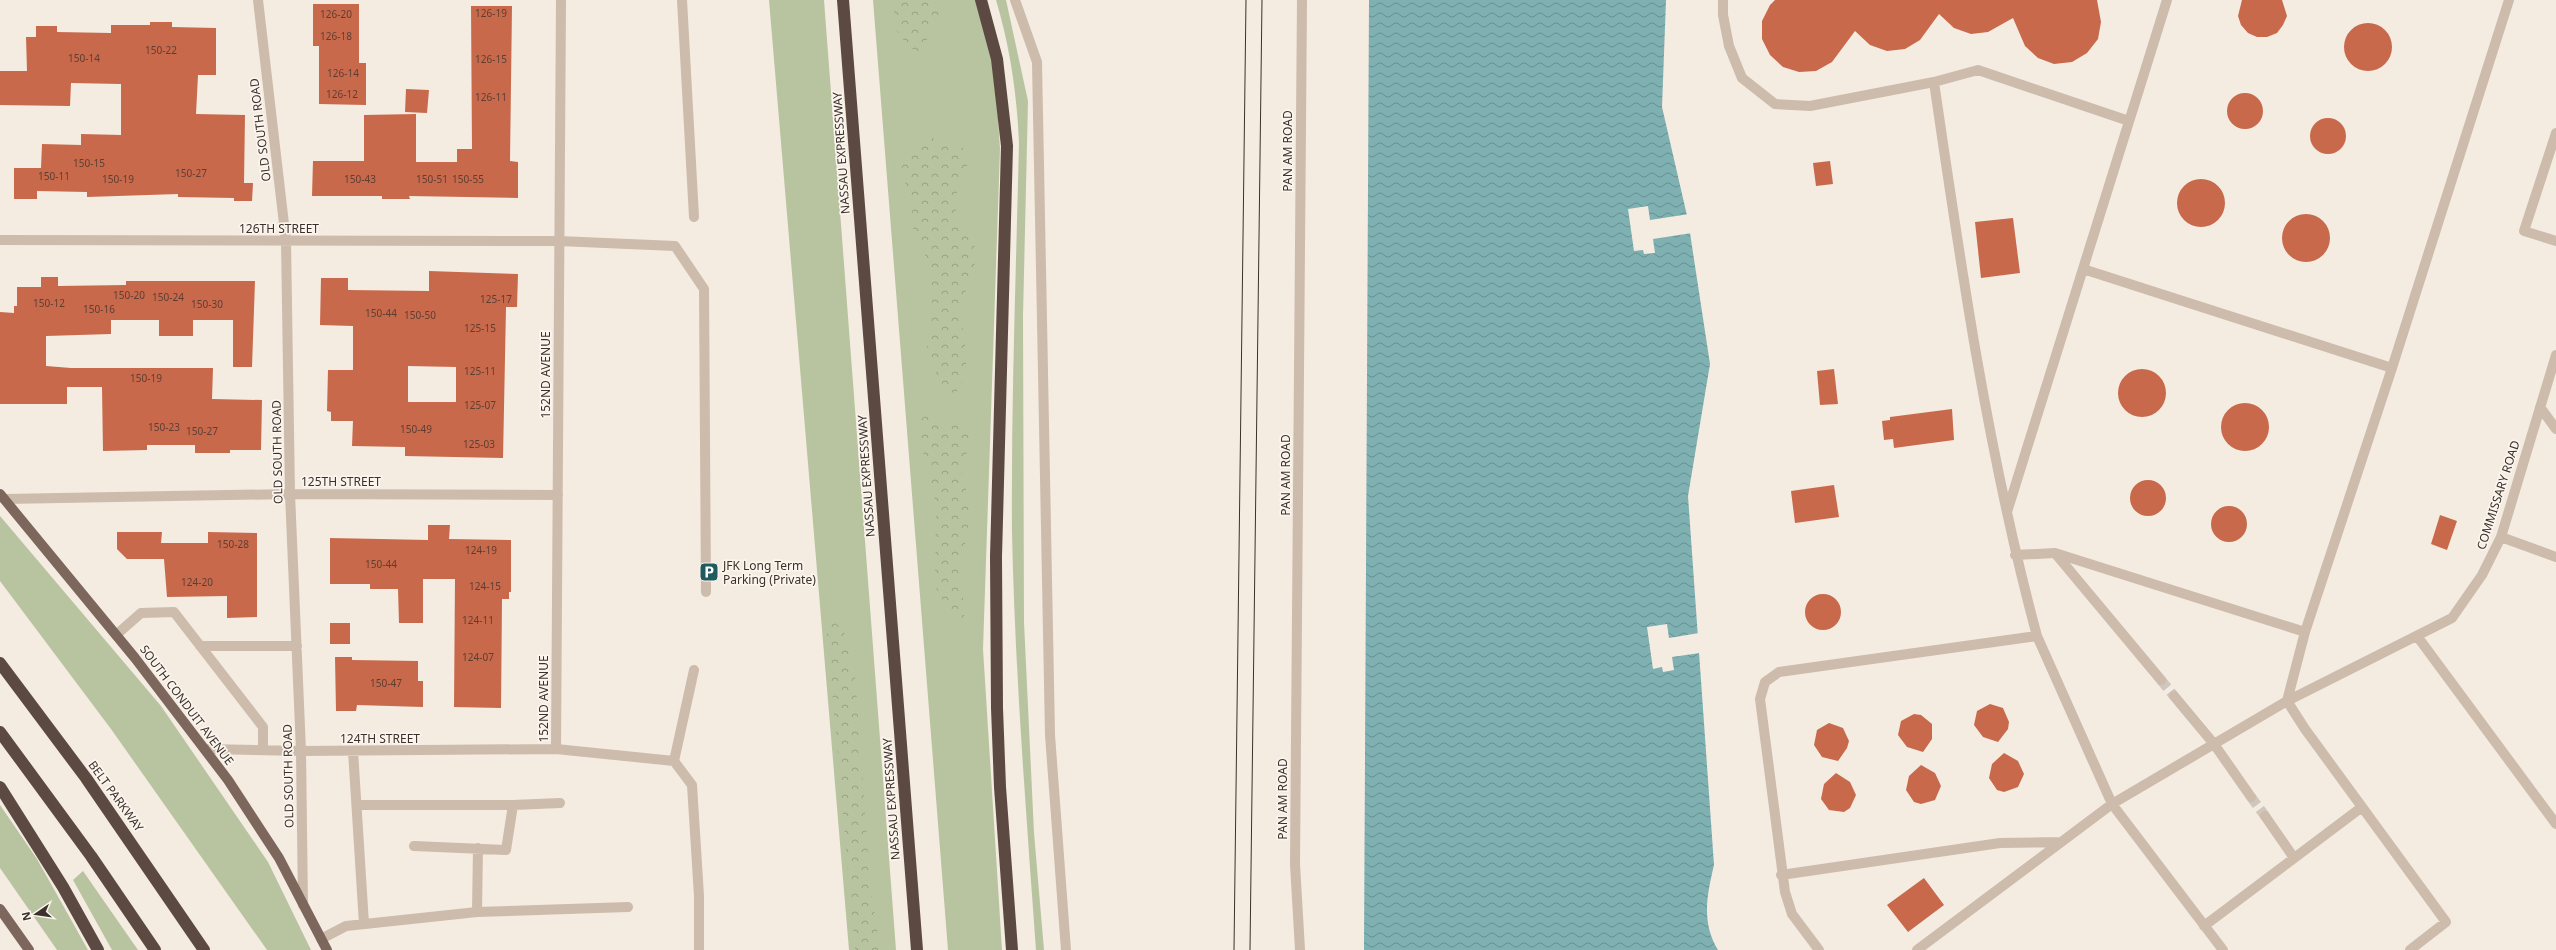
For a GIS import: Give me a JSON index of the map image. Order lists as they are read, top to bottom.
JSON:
{
  "streets": {
    "highway": ["NASSAU EXPRESSWAY", "BELT PARKWAY"],
    "main road": ["SOUTH CONDUIT AVENUE"],
    "street": [
      "OLD SOUTH ROAD",
      "PAN AM ROAD",
      "126TH STREET",
      "152ND AVENUE",
      "125TH STREET",
      "COMMISSARY ROAD",
      "124TH STREET"
    ]
  },
  "crossings": [
    ["OLD SOUTH ROAD", "126TH STREET"],
    ["OLD SOUTH ROAD", "125TH STREET"],
    ["OLD SOUTH ROAD", "SOUTH CONDUIT AVENUE"],
    ["OLD SOUTH ROAD", "124TH STREET"],
    ["126TH STREET", "152ND AVENUE"],
    ["152ND AVENUE", "125TH STREET"],
    ["152ND AVENUE", "124TH STREET"],
    ["125TH STREET", "SOUTH CONDUIT AVENUE"],
    ["SOUTH CONDUIT AVENUE", "124TH STREET"]
  ],
  "places": {
    "parking": ["JFK Long Term Parking (Private)"]
  },
  "house_numbers": [
    "126-19",
    "126-20",
    "126-18",
    "150-22",
    "150-14",
    "126-15",
    "126-14",
    "126-12",
    "126-11",
    "150-15",
    "150-27",
    "150-11",
    "150-19",
    "150-43",
    "150-51",
    "150-55",
    "150-20",
    "150-24",
    "125-17",
    "150-12",
    "150-30",
    "150-16",
    "150-44",
    "150-50",
    "125-15",
    "125-11",
    "150-19",
    "125-07",
    "150-23",
    "150-49",
    "150-27",
    "125-03",
    "150-28",
    "124-19",
    "150-44",
    "124-20",
    "124-15",
    "124-11",
    "124-07",
    "150-47"
  ],
  "north": "left"
}
